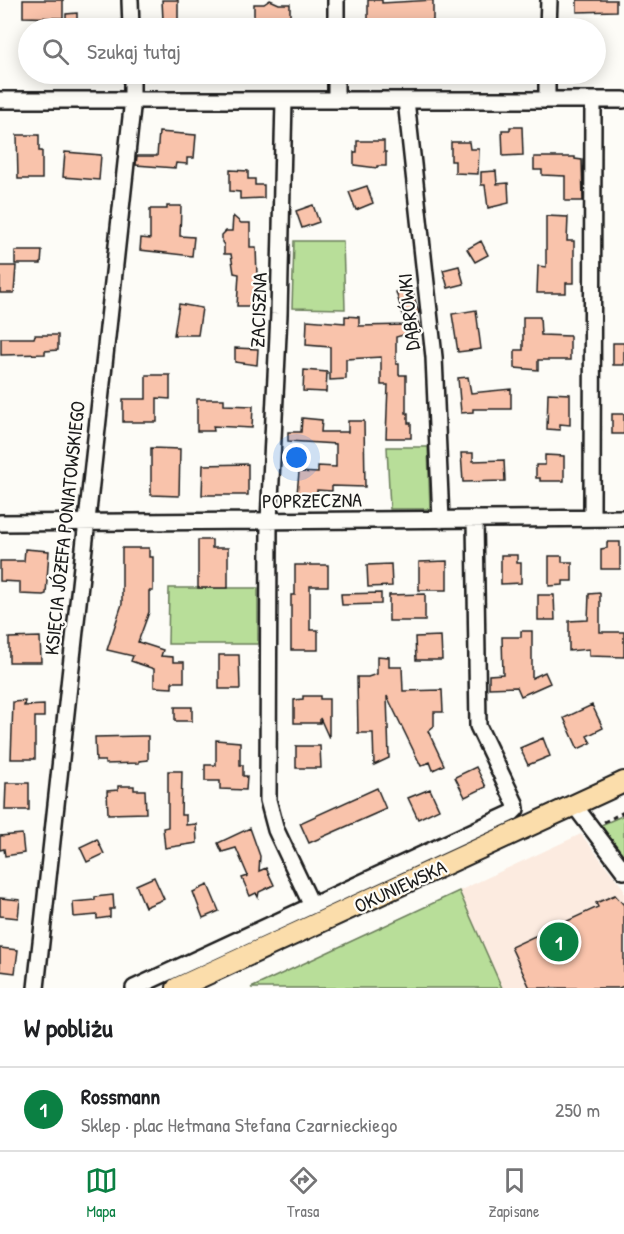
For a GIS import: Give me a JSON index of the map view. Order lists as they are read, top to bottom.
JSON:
{
  "streets": {
    "main road": ["OKUNIEWSKA"],
    "street": [
      "ZACISZNA",
      "DĄBRÓWKI",
      "POPRZECZNA",
      "KSIĘCIA JÓZEFA PONIATOWSKIEGO"
    ]
  },
  "crossings": [
    ["ZACISZNA", "POPRZECZNA"],
    ["ZACISZNA", "OKUNIEWSKA"],
    ["DĄBRÓWKI", "POPRZECZNA"],
    ["POPRZECZNA", "KSIĘCIA JÓZEFA PONIATOWSKIEGO"],
    ["POPRZECZNA", "OKUNIEWSKA"]
  ],
  "page": {
    "search": "Szukaj tutaj",
    "pins": "1",
    "heading": "W pobliżu",
    "list": [
      {
        "mark": "1",
        "name": "Rossmann",
        "note": "Sklep · plac Hetmana Stefana Czarnieckiego",
        "value": "250 m"
      }
    ],
    "nav": ["Mapa", "Trasa", "Zapisane"]
  }
}
